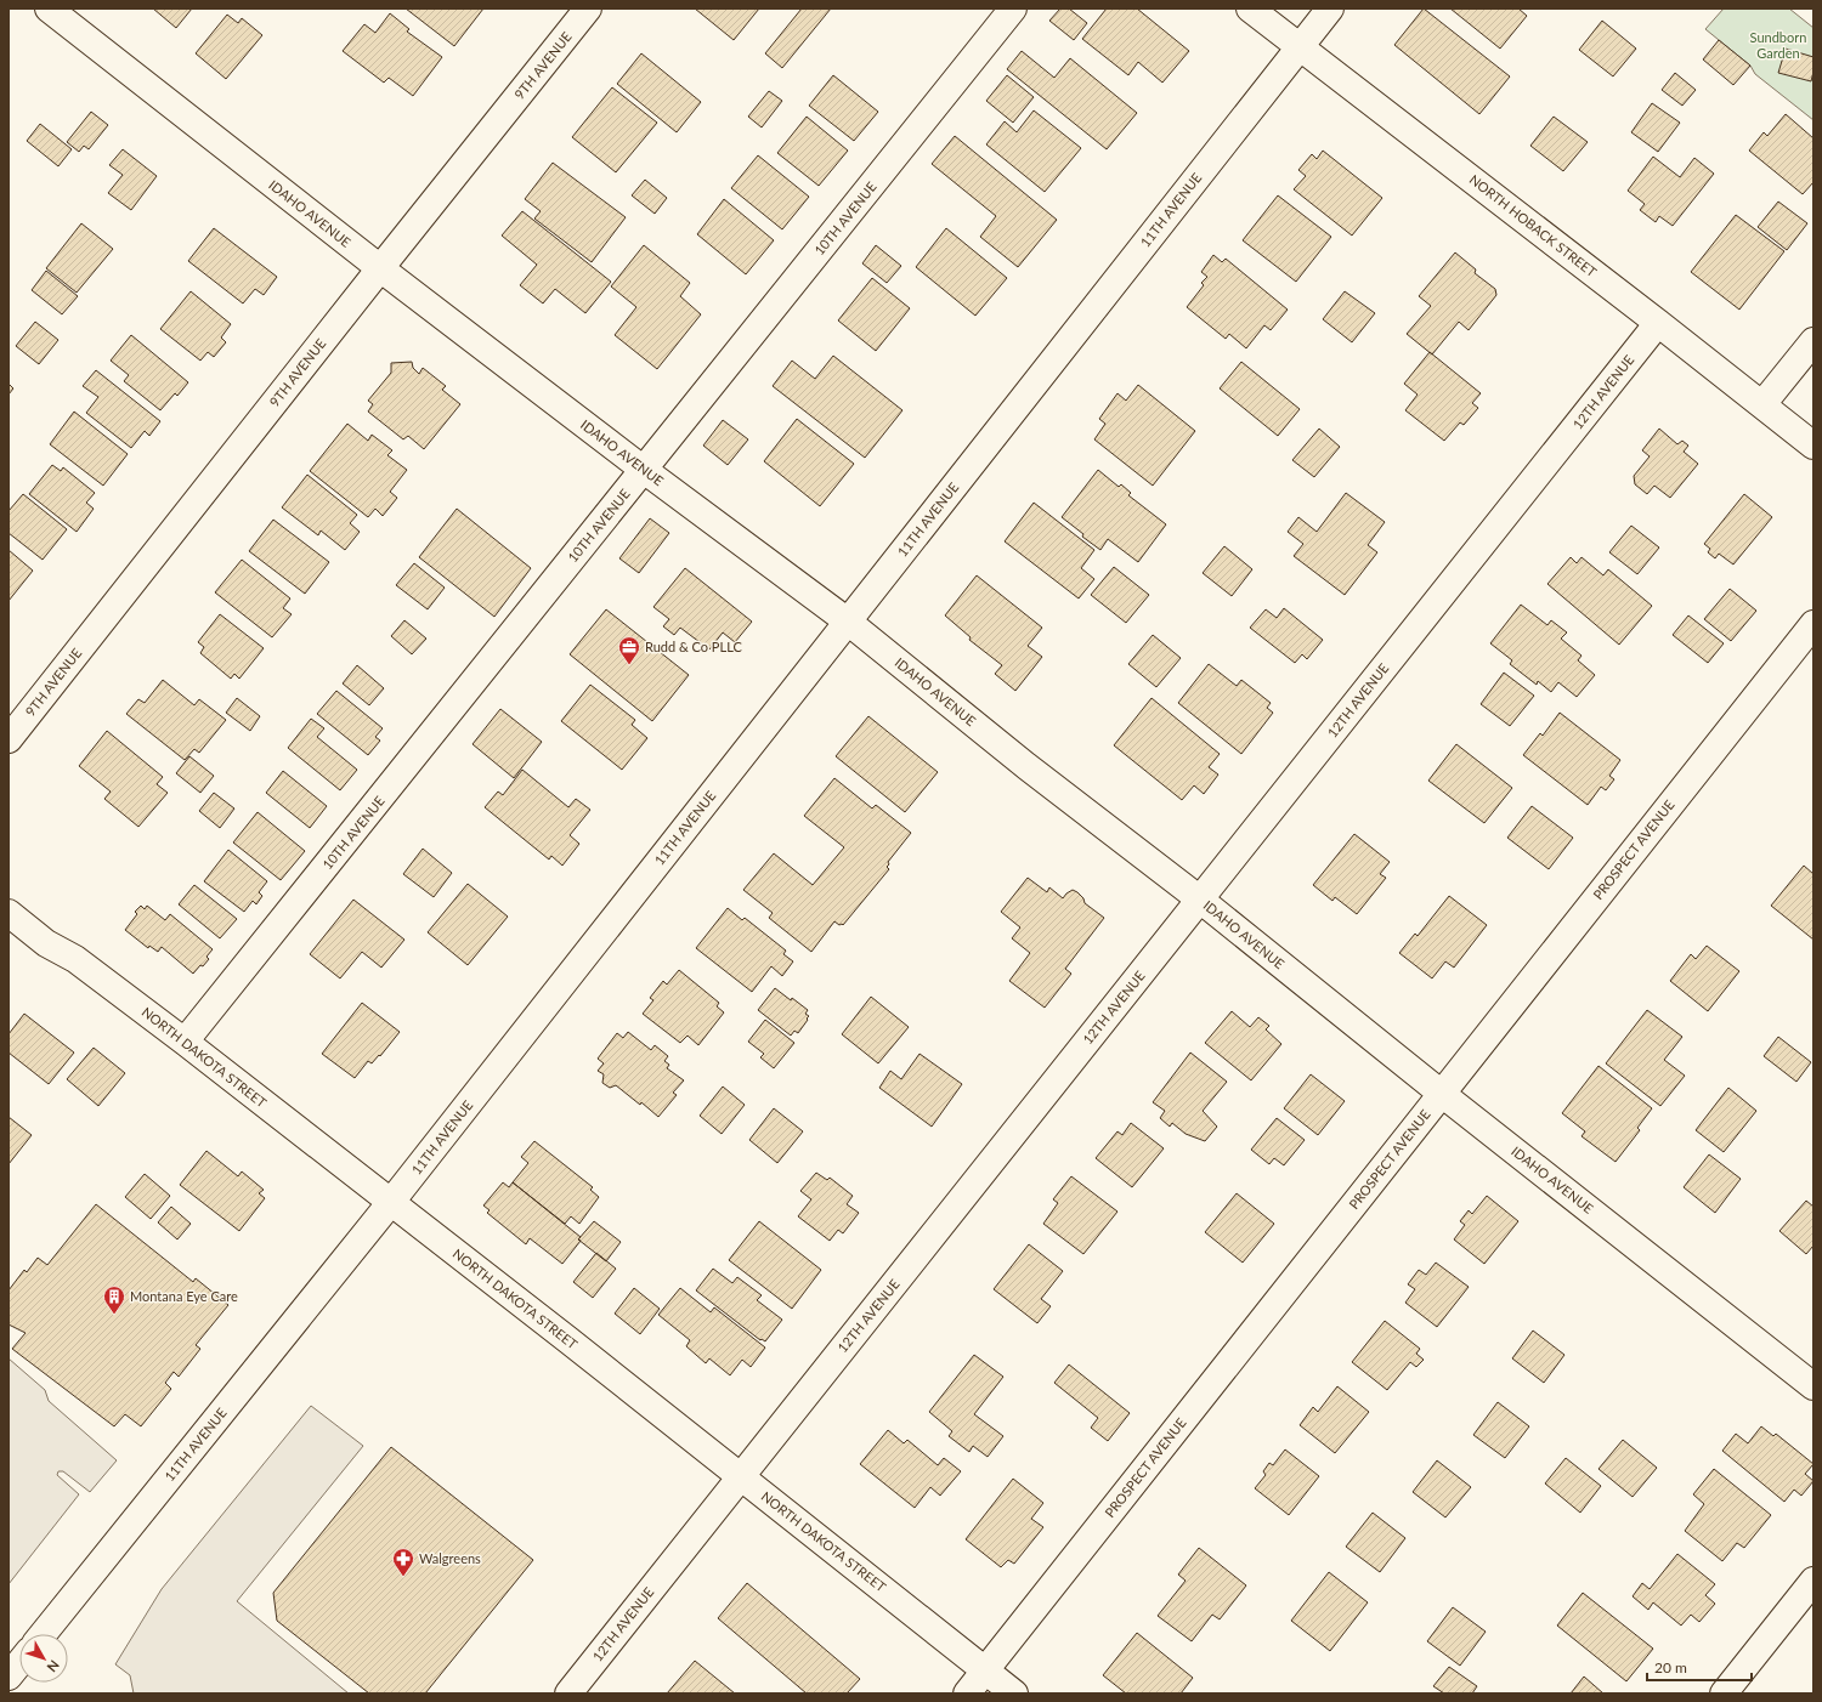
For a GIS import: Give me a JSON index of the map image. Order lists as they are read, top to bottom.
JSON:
{
  "streets": {
    "street": [
      "9TH AVENUE",
      "11TH AVENUE",
      "IDAHO AVENUE",
      "10TH AVENUE",
      "NORTH HOBACK STREET",
      "12TH AVENUE",
      "PROSPECT AVENUE",
      "NORTH DAKOTA STREET"
    ]
  },
  "crossings": [
    ["9TH AVENUE", "IDAHO AVENUE"],
    ["11TH AVENUE", "IDAHO AVENUE"],
    ["11TH AVENUE", "NORTH HOBACK STREET"],
    ["11TH AVENUE", "NORTH DAKOTA STREET"],
    ["IDAHO AVENUE", "10TH AVENUE"],
    ["IDAHO AVENUE", "12TH AVENUE"],
    ["IDAHO AVENUE", "PROSPECT AVENUE"],
    ["10TH AVENUE", "NORTH DAKOTA STREET"],
    ["NORTH HOBACK STREET", "12TH AVENUE"],
    ["12TH AVENUE", "NORTH DAKOTA STREET"],
    ["PROSPECT AVENUE", "NORTH DAKOTA STREET"]
  ],
  "parks": ["Sundborn Garden"],
  "places": {
    "office": ["Rudd & Co PLLC"],
    "building": ["Montana Eye Care"],
    "pharmacy": ["Walgreens"]
  },
  "scale_bar": "20 m",
  "north": "bottom right"
}
